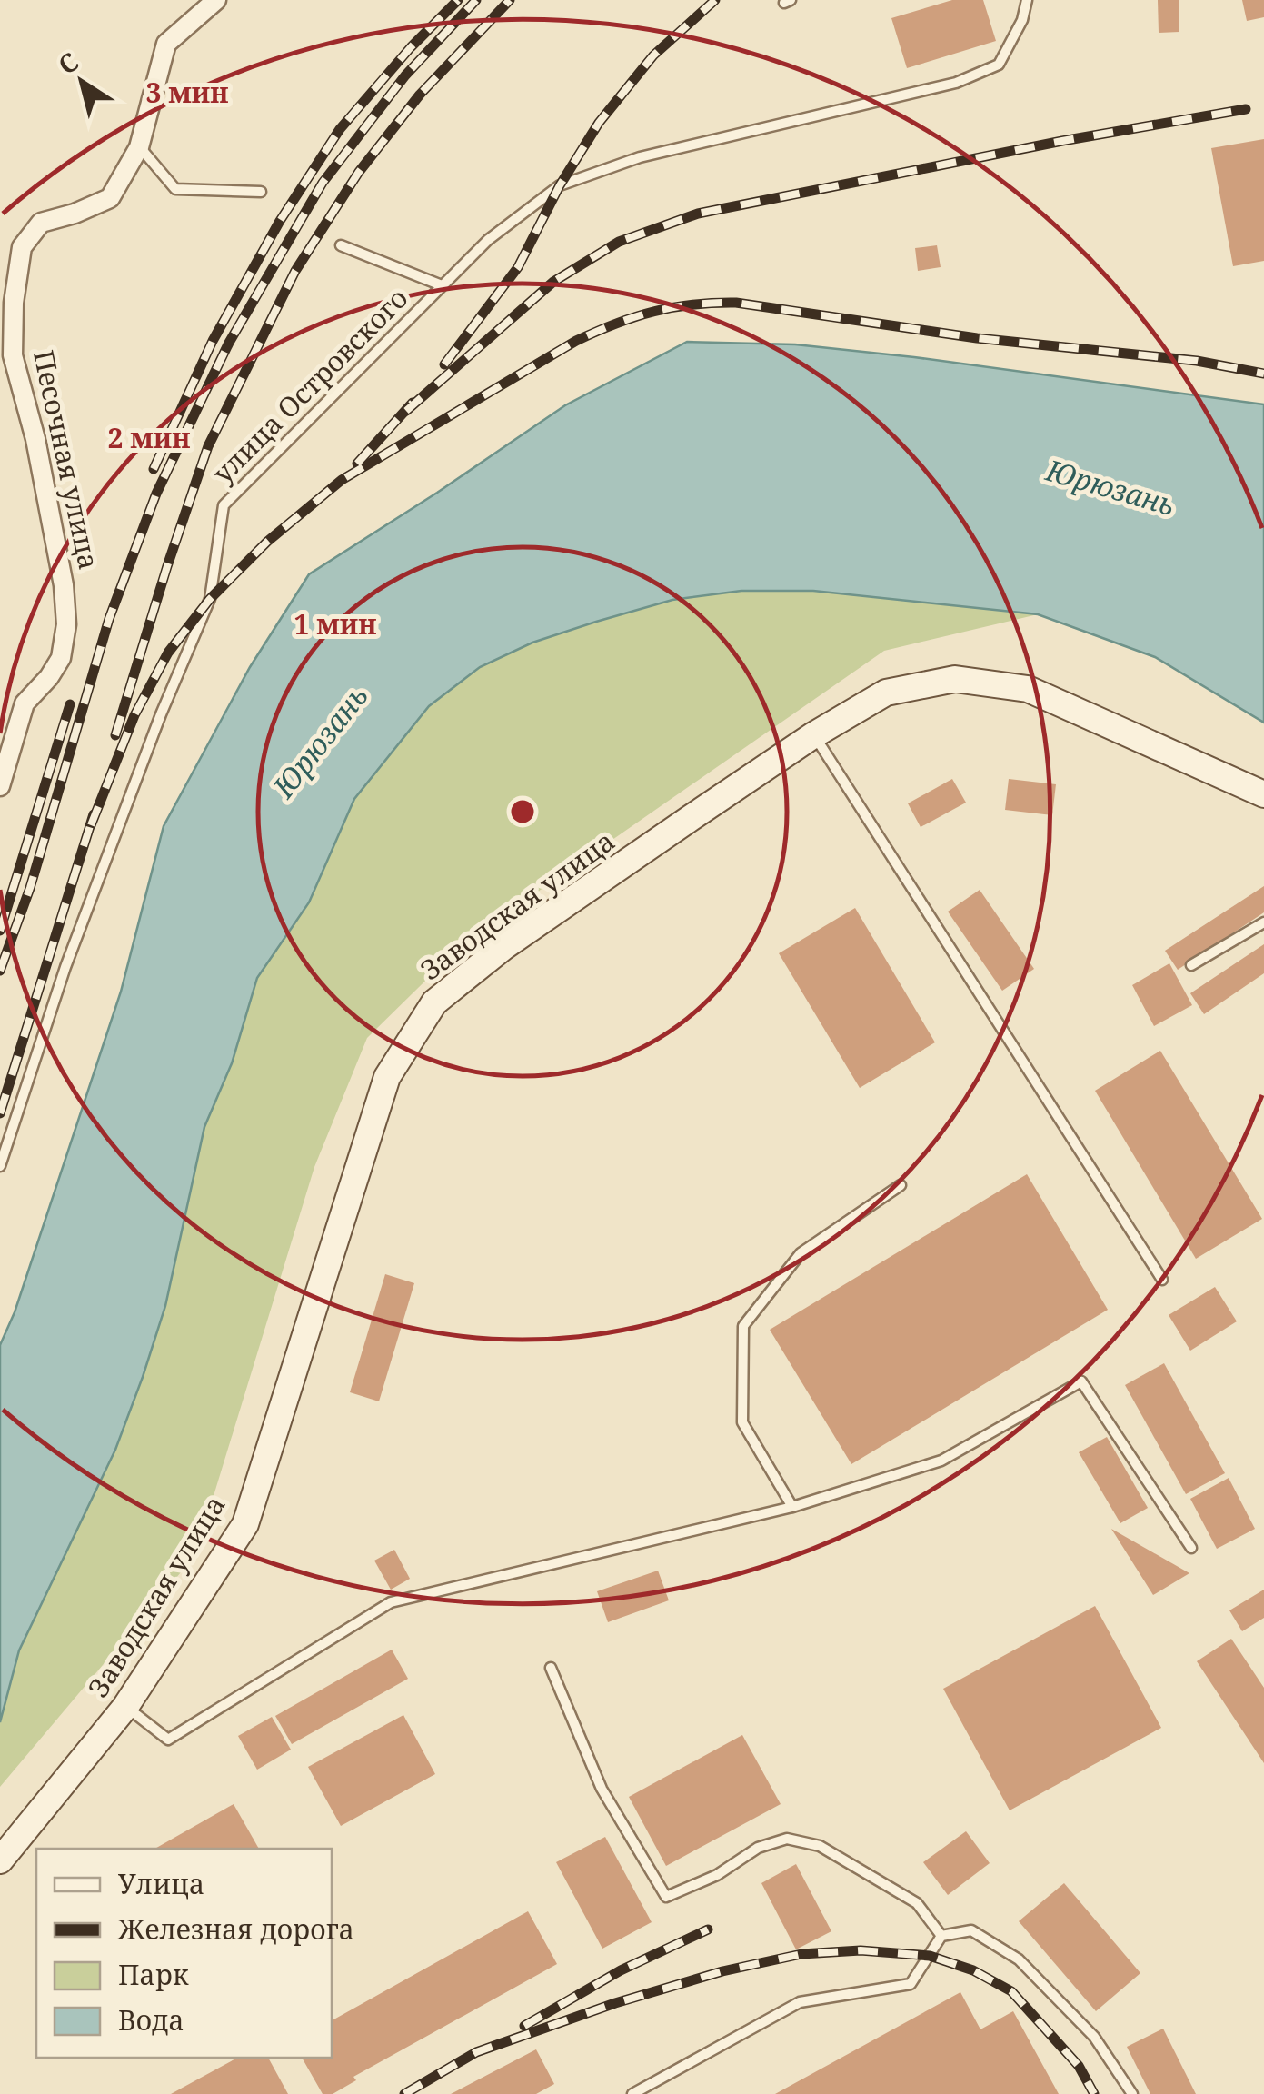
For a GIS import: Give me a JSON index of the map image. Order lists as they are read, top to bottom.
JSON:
{
  "streets": {
    "street": ["Песочная улица", "Заводская улица"],
    "lane": ["улица Островского"]
  },
  "water": ["Юрюзань"],
  "legend": [
    "Улица",
    "Железная дорога",
    "Парк",
    "Вода"
  ],
  "north": "top left",
  "rings": ["3 мин", "2 мин", "1 мин"]
}
